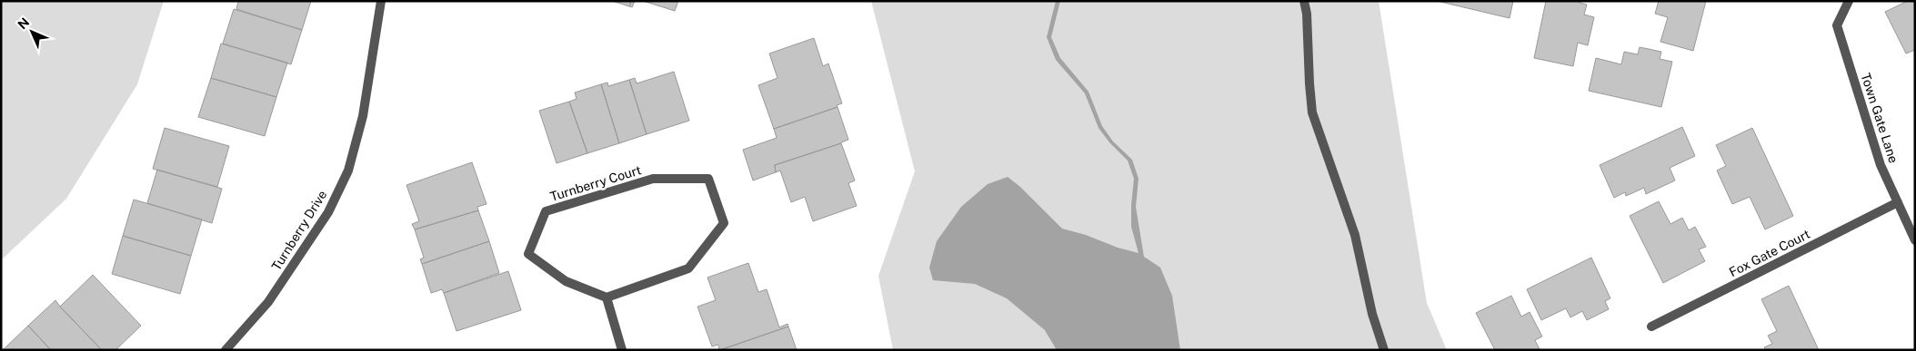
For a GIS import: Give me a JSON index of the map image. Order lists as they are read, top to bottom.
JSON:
{
  "streets": {
    "street": [
      "Town Gate Lane",
      "Turnberry Court",
      "Turnberry Drive",
      "Fox Gate Court"
    ]
  },
  "crossings": [
    ["Town Gate Lane", "Fox Gate Court"]
  ],
  "north": "top left"
}
